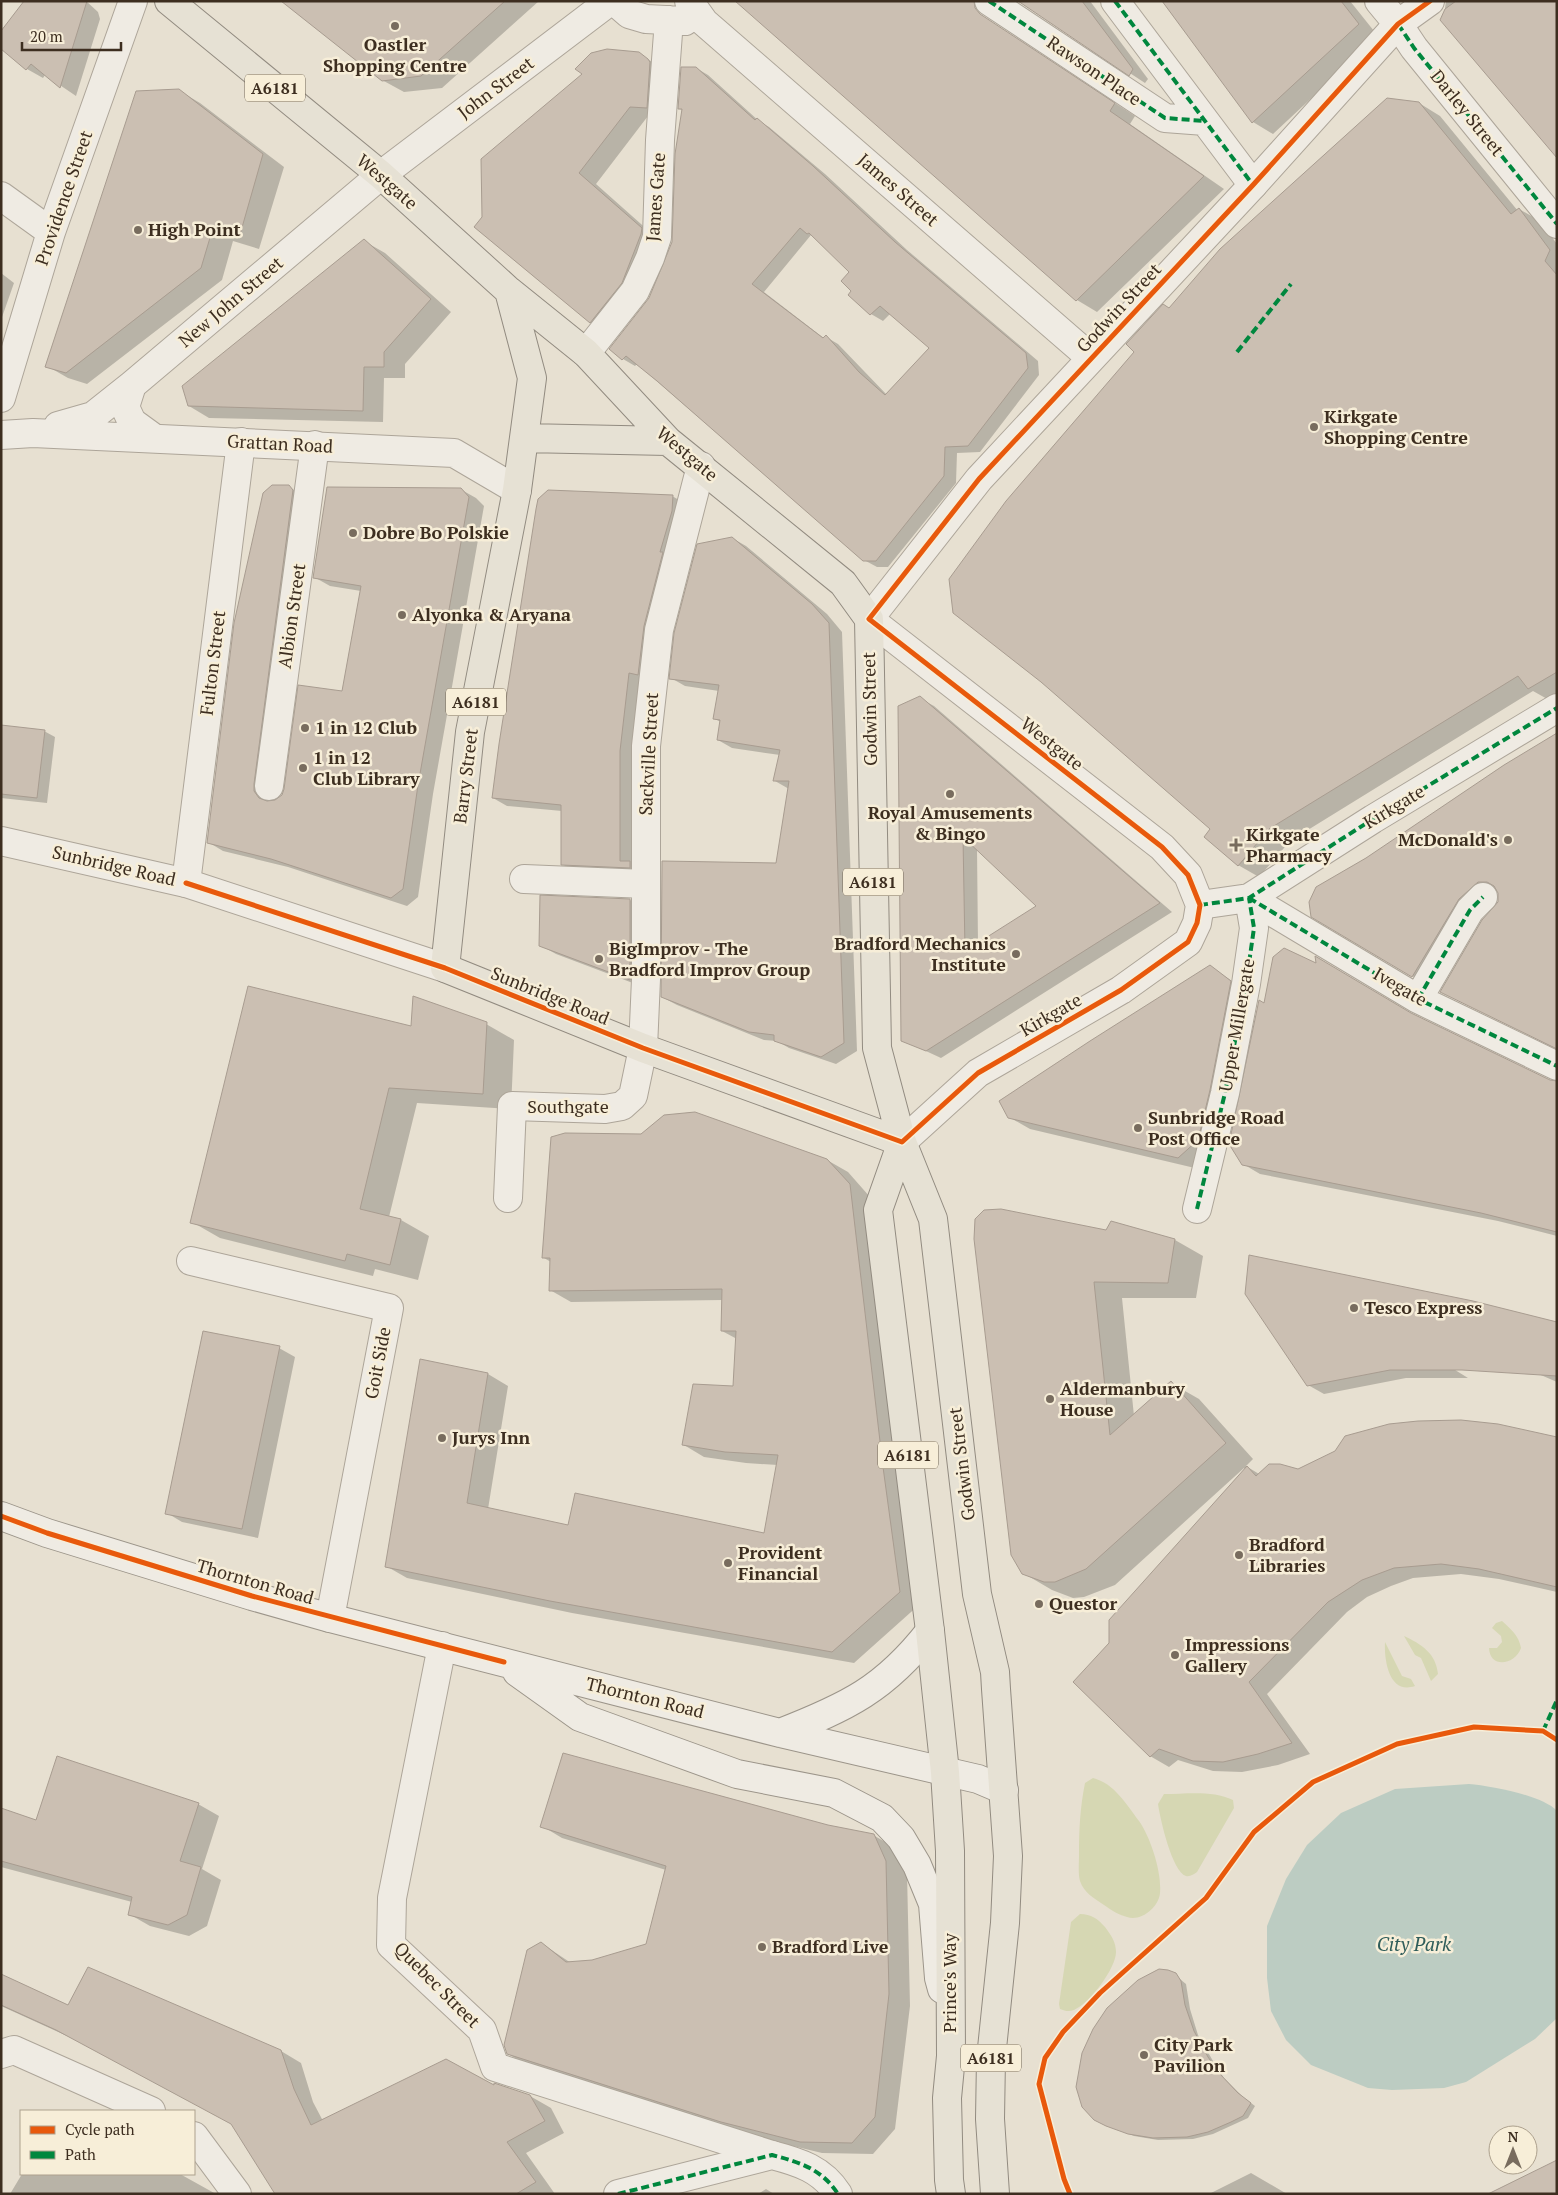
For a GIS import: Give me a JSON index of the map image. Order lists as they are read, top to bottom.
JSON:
{
  "streets": {
    "main road": [
      "A6181",
      "Westgate",
      "Godwin Street",
      "Barry Street",
      "Sunbridge Road",
      "Prince's Way"
    ],
    "street": [
      "Rawson Place",
      "John Street",
      "Darley Street",
      "James Street",
      "James Gate",
      "Providence Street",
      "New John Street",
      "Grattan Road",
      "Albion Street",
      "Fulton Street",
      "Sackville Street",
      "Kirkgate",
      "Ivegate",
      "Upper Millergate",
      "Southgate",
      "Goit Side",
      "Thornton Road",
      "Quebec Street"
    ]
  },
  "crossings": [
    ["A6181", "Westgate"],
    ["A6181", "Godwin Street"],
    ["A6181", "Barry Street"],
    ["A6181", "Kirkgate"],
    ["A6181", "Sunbridge Road"],
    ["A6181", "Thornton Road"],
    ["A6181", "Prince's Way"],
    ["John Street", "Westgate"],
    ["John Street", "James Street"],
    ["John Street", "New John Street"],
    ["Darley Street", "Godwin Street"],
    ["Westgate", "James Gate"],
    ["Westgate", "New John Street"],
    ["Westgate", "Godwin Street"],
    ["Westgate", "Sackville Street"],
    ["Westgate", "Kirkgate"],
    ["James Street", "James Gate"],
    ["James Street", "Godwin Street"],
    ["New John Street", "Grattan Road"],
    ["Godwin Street", "Kirkgate"],
    ["Godwin Street", "Sunbridge Road"],
    ["Godwin Street", "Thornton Road"],
    ["Grattan Road", "Albion Street"],
    ["Grattan Road", "Fulton Street"],
    ["Grattan Road", "Barry Street"],
    ["Fulton Street", "Sunbridge Road"],
    ["Sackville Street", "Sunbridge Road"],
    ["Sackville Street", "Southgate"],
    ["Barry Street", "Sunbridge Road"],
    ["Kirkgate", "Sunbridge Road"],
    ["Kirkgate", "Ivegate"],
    ["Kirkgate", "Upper Millergate"],
    ["Sunbridge Road", "Southgate"],
    ["Ivegate", "Upper Millergate"],
    ["Goit Side", "Thornton Road"],
    ["Thornton Road", "Prince's Way"],
    ["Thornton Road", "Quebec Street"]
  ],
  "water": ["City Park"],
  "places": {
    "other": [
      "Oastler Shopping Centre",
      "High Point",
      "Kirkgate Shopping Centre",
      "Dobre Bo Polskie",
      "Alyonka & Aryana",
      "1 in 12 Club",
      "1 in 12 Club Library",
      "Royal Amusements & Bingo",
      "McDonald's",
      "Bradford Mechanics Institute",
      "BigImprov - The Bradford Improv Group",
      "Sunbridge Road Post Office",
      "Tesco Express",
      "Aldermanbury House",
      "Jurys Inn",
      "Bradford Libraries",
      "Provident Financial",
      "Questor",
      "Impressions Gallery",
      "Bradford Live",
      "City Park Pavilion"
    ],
    "health": ["Kirkgate Pharmacy"]
  },
  "legend": ["Cycle path", "Path"],
  "scale_bar": "20 m",
  "north": "top"
}
